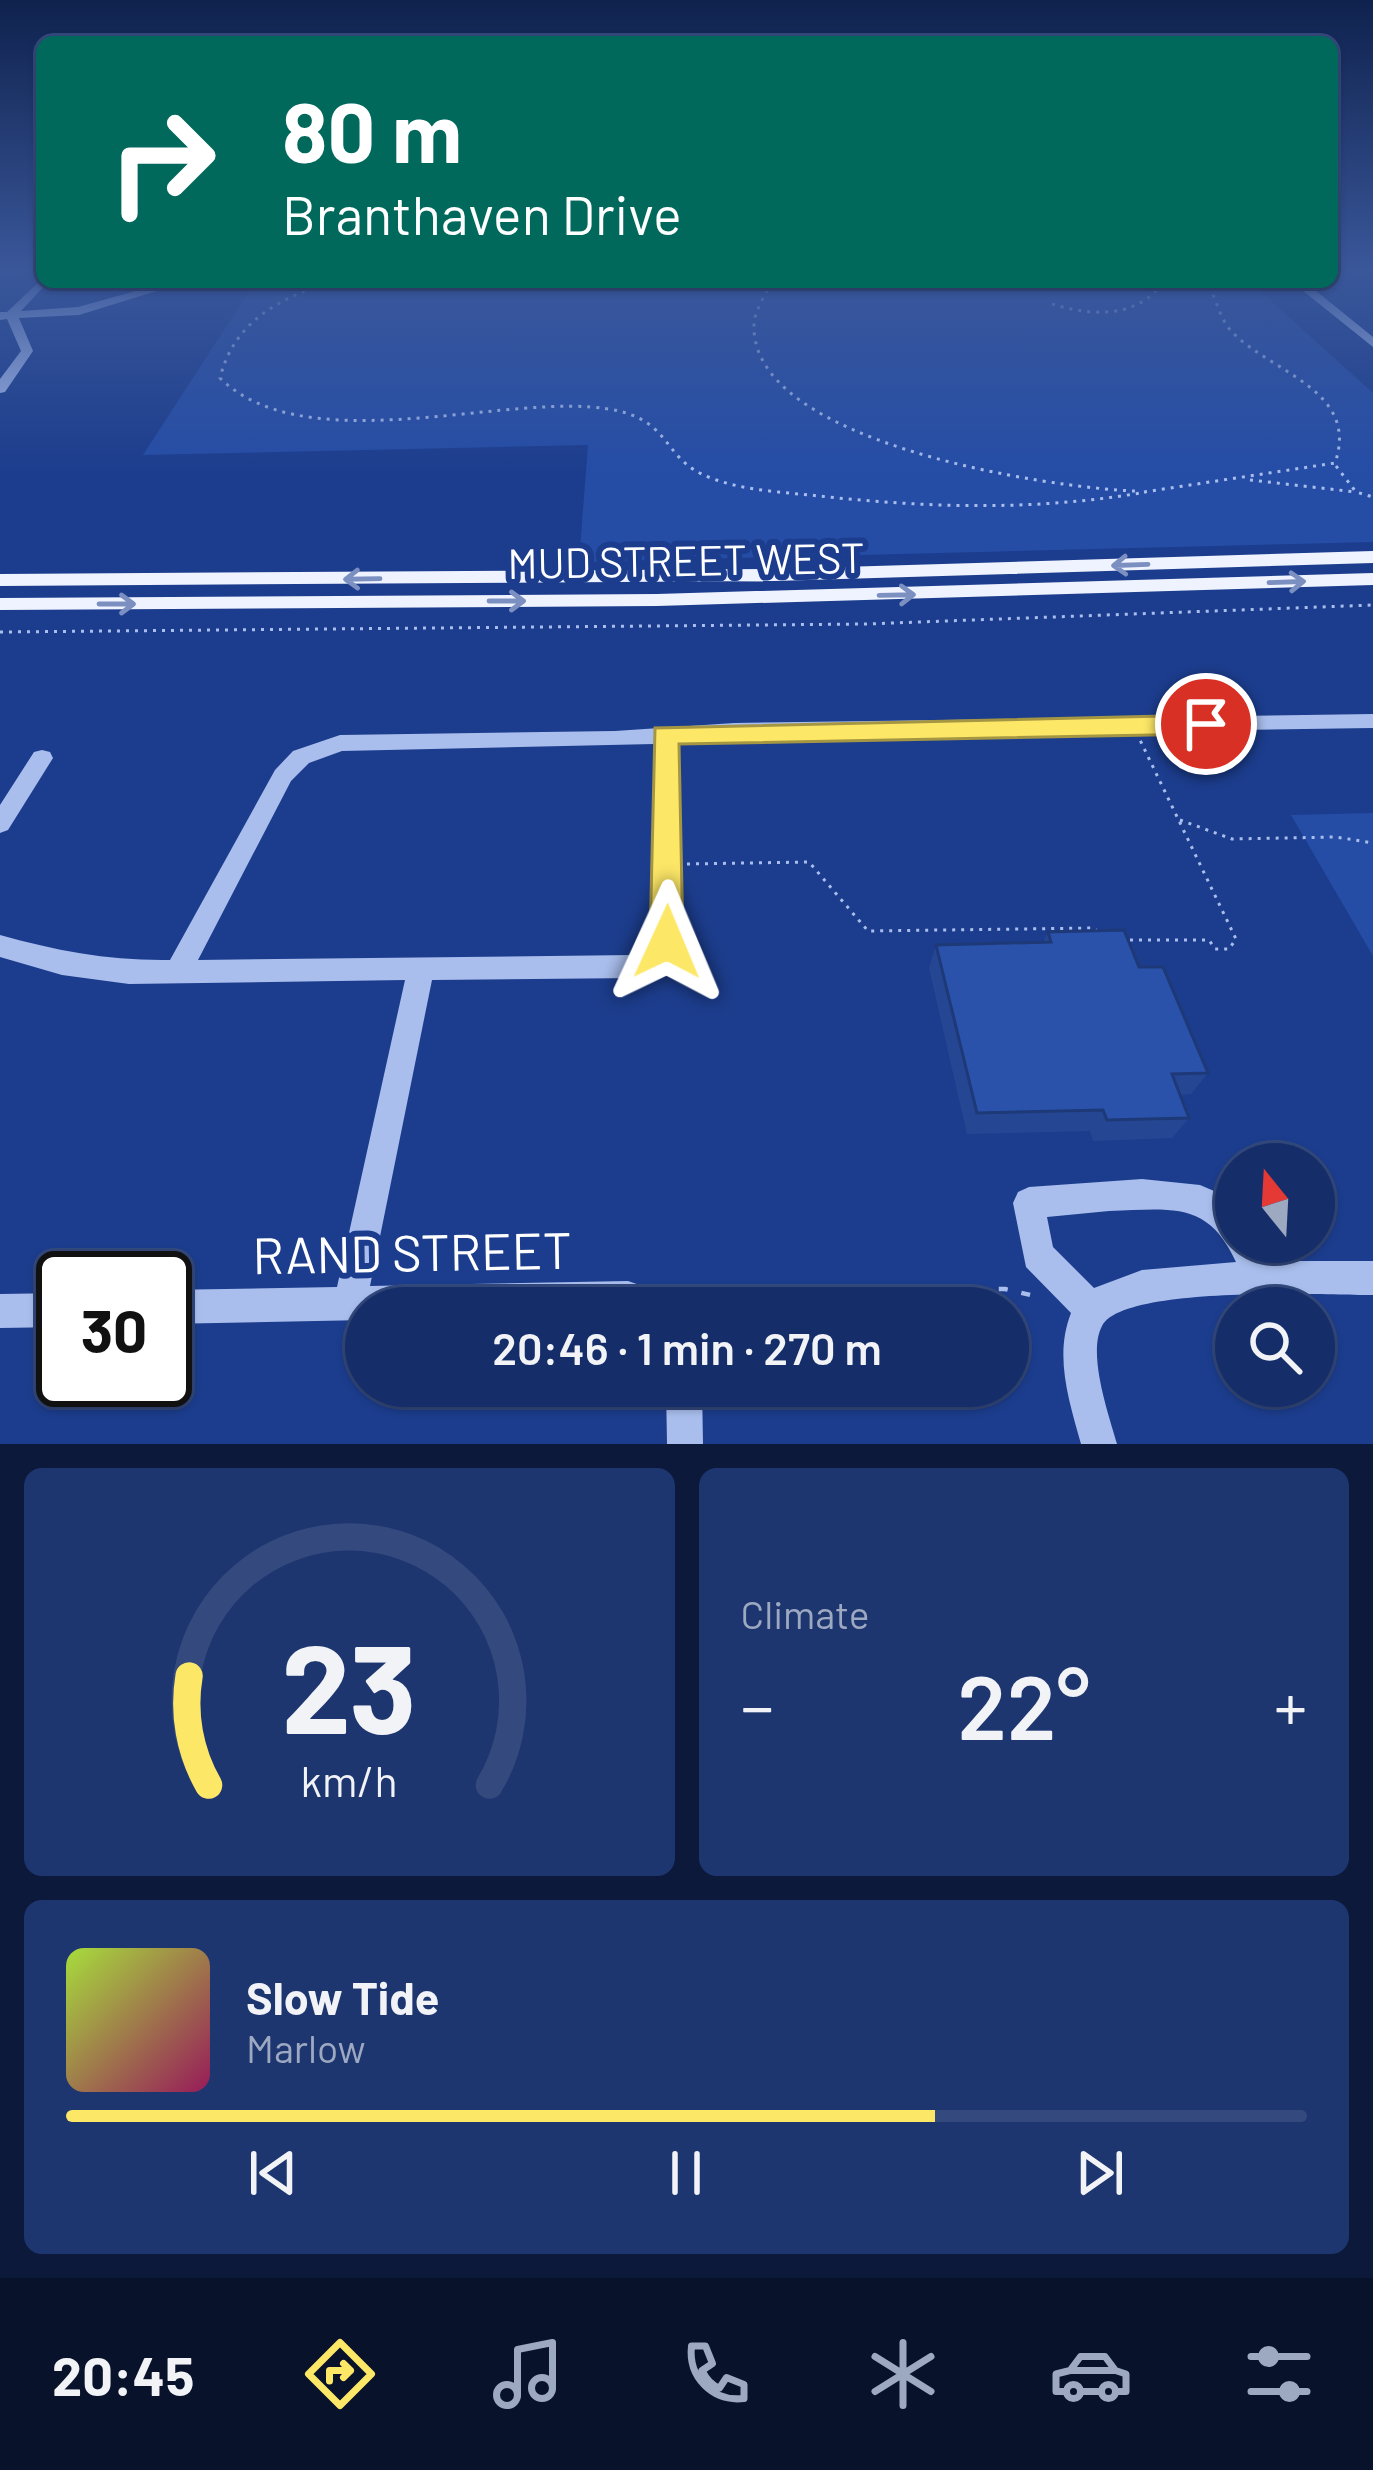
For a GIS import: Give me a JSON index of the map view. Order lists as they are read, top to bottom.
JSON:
{
  "streets": {
    "main road": ["MUD STREET WEST"],
    "street": ["RAND STREET"]
  },
  "north": "top",
  "page": {
    "turn": ["80 m", "Branthaven Drive"],
    "limit": "30",
    "trip": "20:46 · 1 min · 270 m",
    "tile": "Climate",
    "heat": ["−", "22°", "+"],
    "song": ["Slow Tide", "Marlow"],
    "tabs": "20:45",
    "gauge": ["23", "km/h"]
  }
}
